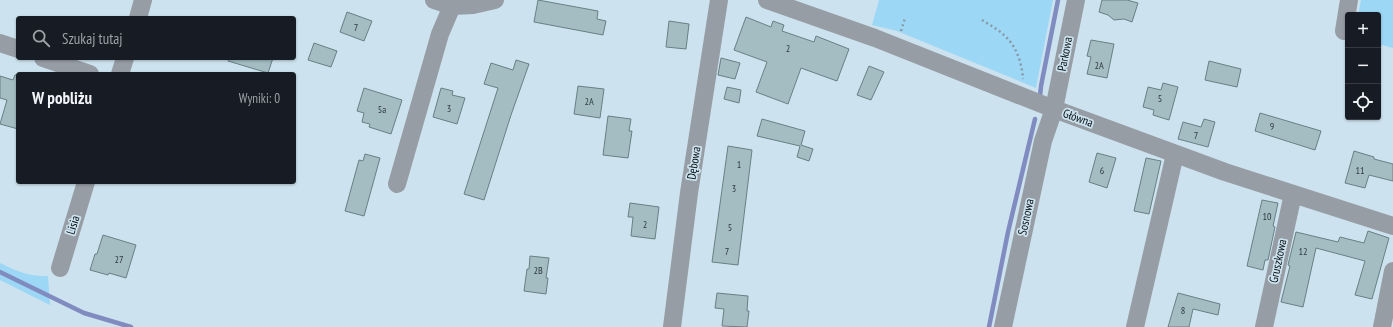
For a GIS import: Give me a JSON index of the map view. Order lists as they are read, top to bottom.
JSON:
{
  "streets": {
    "street": [
      "Parkowa",
      "Główna",
      "Dębowa",
      "Sosnowa",
      "Lisia",
      "Gruszkowa"
    ]
  },
  "crossings": [
    ["Parkowa", "Główna"],
    ["Parkowa", "Sosnowa"],
    ["Główna", "Sosnowa"],
    ["Główna", "Gruszkowa"]
  ],
  "house_numbers": [
    "7",
    "2",
    "2A",
    "5",
    "2A",
    "3",
    "5a",
    "9",
    "7",
    "1",
    "6",
    "11",
    "3",
    "10",
    "2",
    "5",
    "7",
    "12",
    "27",
    "2B",
    "8"
  ],
  "page": {
    "map_buttons": ["+", "−"],
    "search": "Szukaj tutaj",
    "heading": ["W pobliżu", "Wyniki: 0"]
  }
}
